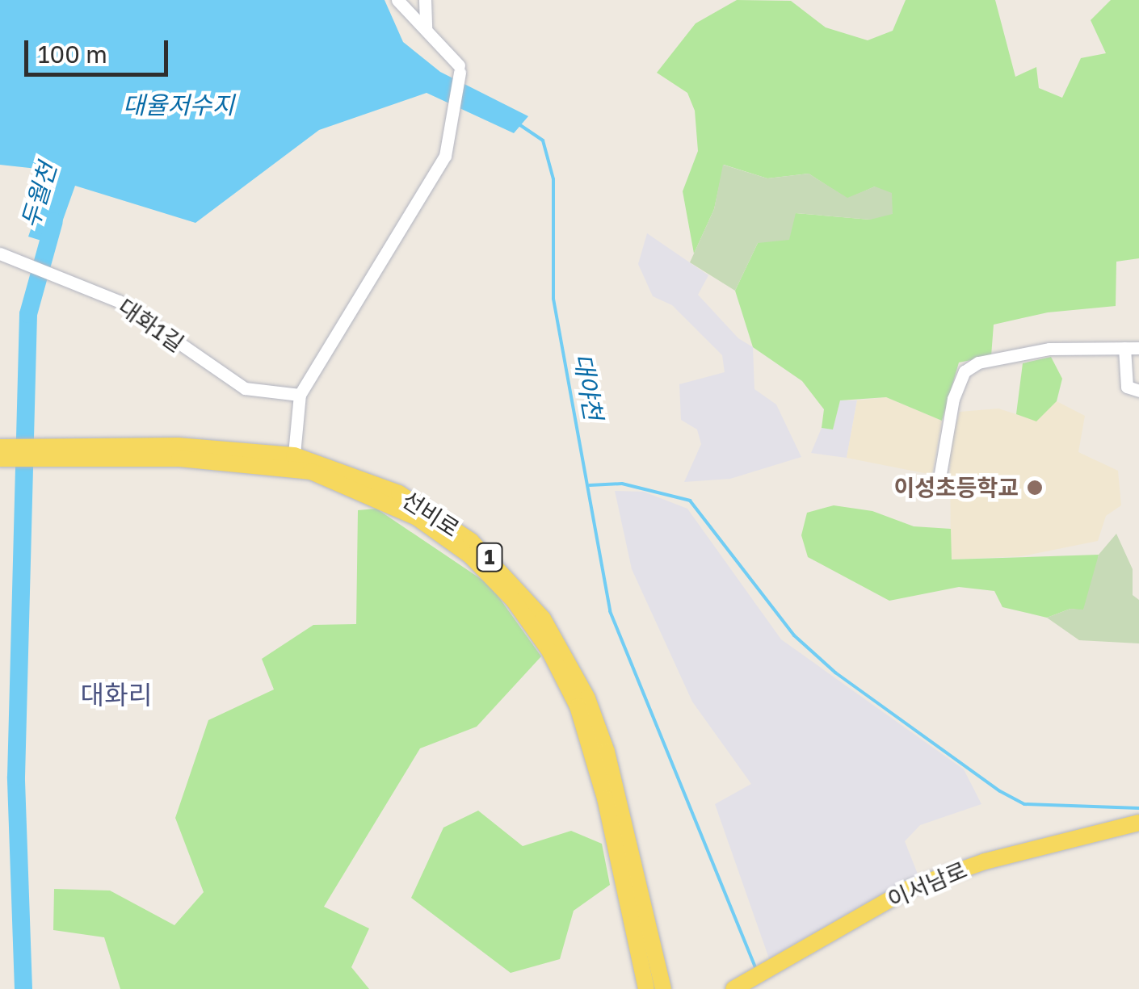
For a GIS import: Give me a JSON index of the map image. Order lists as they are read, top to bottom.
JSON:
{
  "streets": {
    "main road": ["선비로", "1", "이서남로"],
    "street": ["대화1길"]
  },
  "crossings": [
    ["선비로", "1"]
  ],
  "districts": ["대화리"],
  "water": ["대율저수지", "두월천", "대야천"],
  "places": ["이성초등학교"],
  "scale_bar": "100 m"
}
